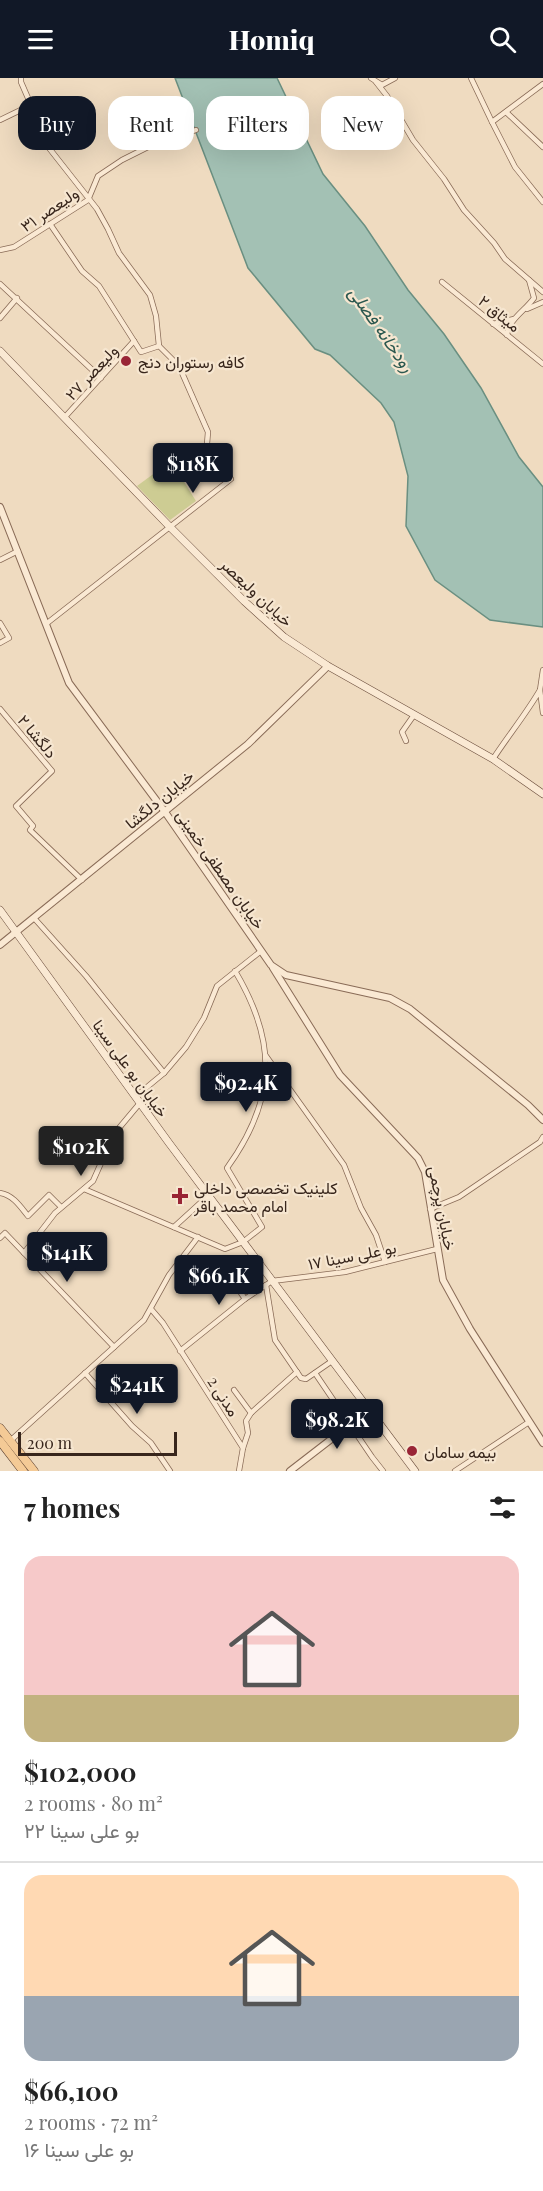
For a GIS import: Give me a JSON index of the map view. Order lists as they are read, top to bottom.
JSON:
{
  "streets": {
    "main road": ["خیابان ولیعصر", "خیابان بو علی سینا"],
    "street": [
      "ولیعصر ۳۱",
      "میثاق ۲",
      "ولیعصر ۲۷",
      "دلگشا ۲",
      "خیابان دلگشا",
      "خیابان مصطفی خمینی",
      "خیابان پرچمی",
      "بو علی سینا ۱۷",
      "مدنی 2"
    ]
  },
  "crossings": [
    ["ولیعصر ۲۷", "خیابان ولیعصر"],
    ["خیابان ولیعصر", "خیابان دلگشا"],
    ["دلگشا ۲", "خیابان دلگشا"],
    ["خیابان دلگشا", "خیابان مصطفی خمینی"],
    ["خیابان دلگشا", "خیابان بو علی سینا"],
    ["خیابان مصطفی خمینی", "خیابان پرچمی"],
    ["خیابان بو علی سینا", "بو علی سینا ۱۷"],
    ["خیابان پرچمی", "بو علی سینا ۱۷"]
  ],
  "water": ["رودخانه فصلی"],
  "places": {
    "other": ["کافه رستوران دنج", "بیمه سامان"],
    "health": ["کلینیک تخصصی داخلی امام محمد باقر"]
  },
  "scale_bar": "200 m",
  "page": {
    "header": "Homiq",
    "chip": [
      "Buy",
      "Rent",
      "Filters",
      "New"
    ],
    "price": [
      "$118K",
      "$92.4K",
      "$102K",
      "$141K",
      "$66.1K",
      "$241K",
      "$98.2K"
    ],
    "scale": "200 m",
    "heading": "7 homes",
    "list": [
      {
        "name": "$102,000",
        "note": "2 rooms · 80 m² · بو علی سینا ۲۲"
      },
      {
        "name": "$66,100",
        "note": "2 rooms · 72 m² · بو علی سینا ۱۶"
      }
    ]
  }
}
